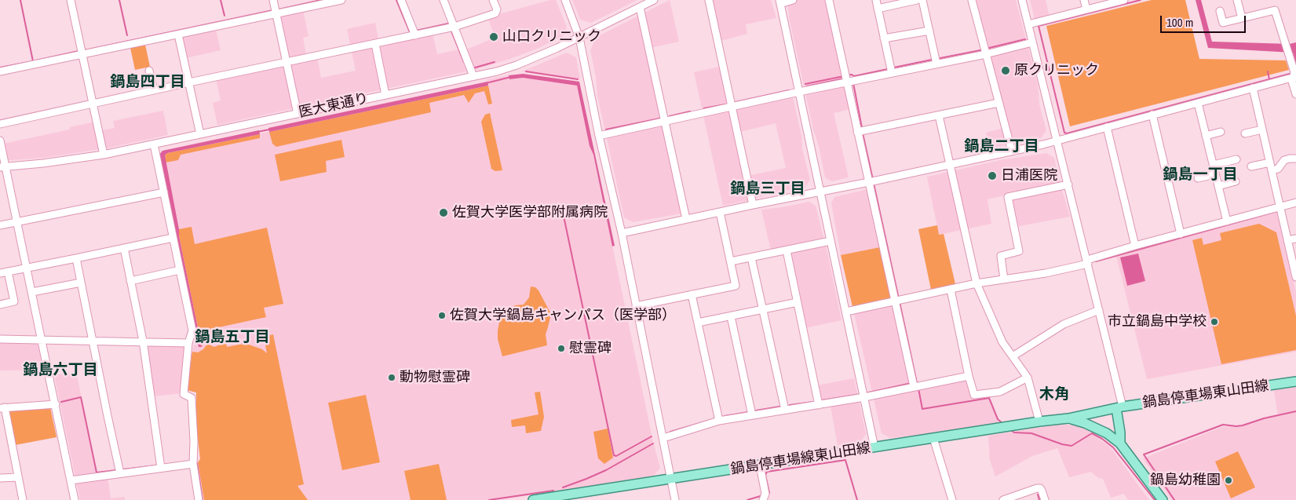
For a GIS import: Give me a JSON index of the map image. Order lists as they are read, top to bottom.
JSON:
{
  "streets": {
    "main road": ["鍋島停車場東山田線", "鍋島停車場線東山田線"],
    "street": ["医大東通り"]
  },
  "crossings": [
    ["鍋島停車場東山田線", "鍋島停車場線東山田線"]
  ],
  "districts": [
    "鍋島四丁目",
    "鍋島二丁目",
    "鍋島一丁目",
    "鍋島三丁目",
    "鍋島五丁目",
    "鍋島六丁目",
    "木角"
  ],
  "places": [
    "山口クリニック",
    "原クリニック",
    "日浦医院",
    "佐賀大学医学部附属病院",
    "佐賀大学鍋島キャンパス（医学部）",
    "市立鍋島中学校",
    "慰霊碑",
    "動物慰霊碑",
    "鍋島幼稚園"
  ],
  "scale_bar": "100 m"
}
